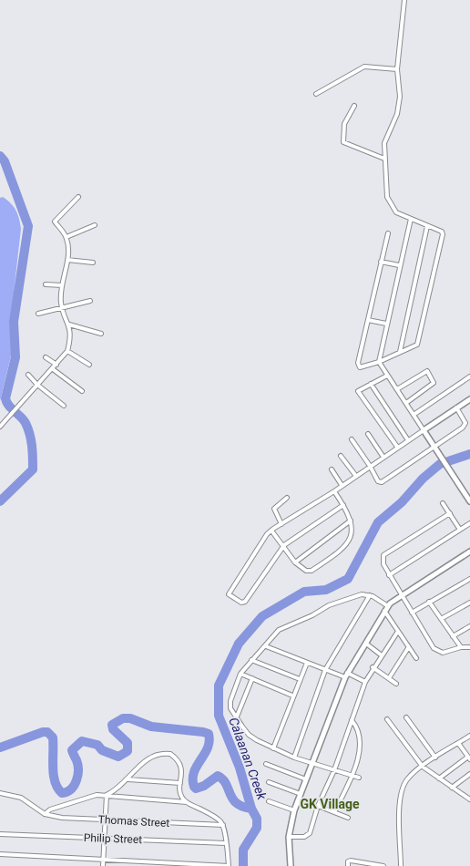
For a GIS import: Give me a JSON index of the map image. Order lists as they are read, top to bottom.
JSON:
{
  "streets": {
    "street": ["Thomas Street", "Philip Street"]
  },
  "districts": ["GK Village"],
  "water": ["Calaanan Creek"]
}
